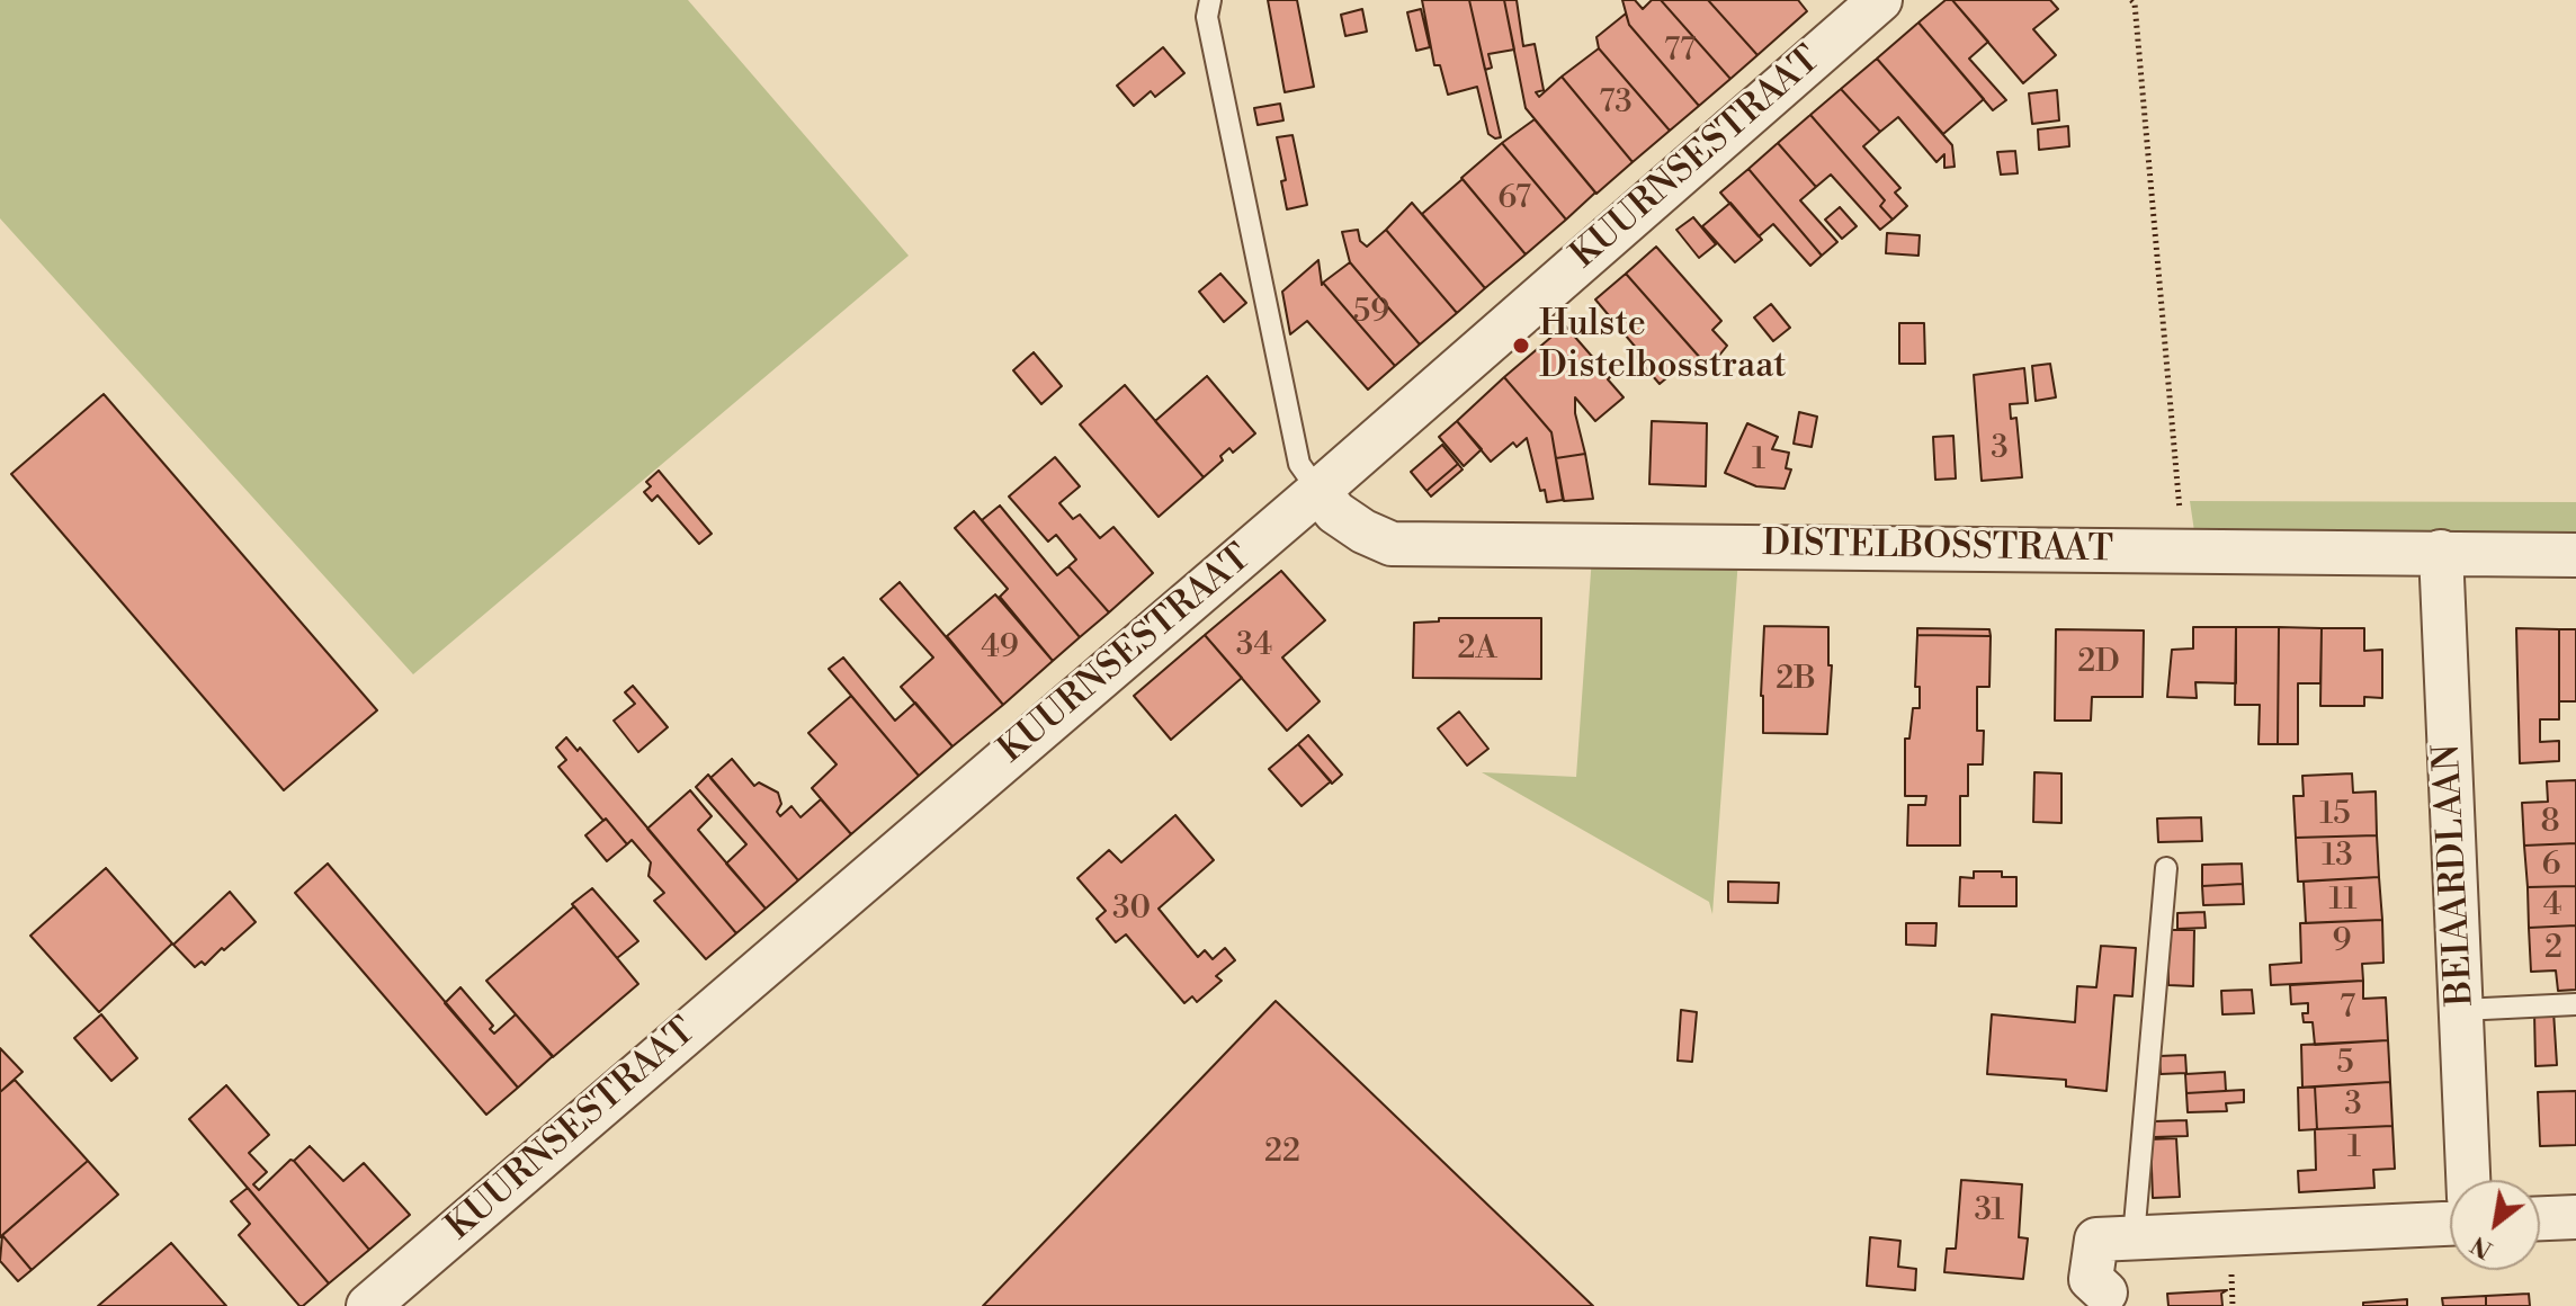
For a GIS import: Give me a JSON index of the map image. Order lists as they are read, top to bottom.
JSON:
{
  "streets": {
    "street": ["KUURNSESTRAAT", "DISTELBOSSTRAAT", "BEIAARDLAAN"]
  },
  "crossings": [
    ["KUURNSESTRAAT", "DISTELBOSSTRAAT"],
    ["DISTELBOSSTRAAT", "BEIAARDLAAN"]
  ],
  "places": ["Hulste Distelbosstraat"],
  "house_numbers": [
    "77",
    "73",
    "67",
    "59",
    "3",
    "1",
    "34",
    "49",
    "2A",
    "2D",
    "2B",
    "15",
    "8",
    "13",
    "6",
    "11",
    "4",
    "30",
    "9",
    "2",
    "7",
    "5",
    "3",
    "1",
    "22",
    "31"
  ],
  "north": "bottom left"
}
